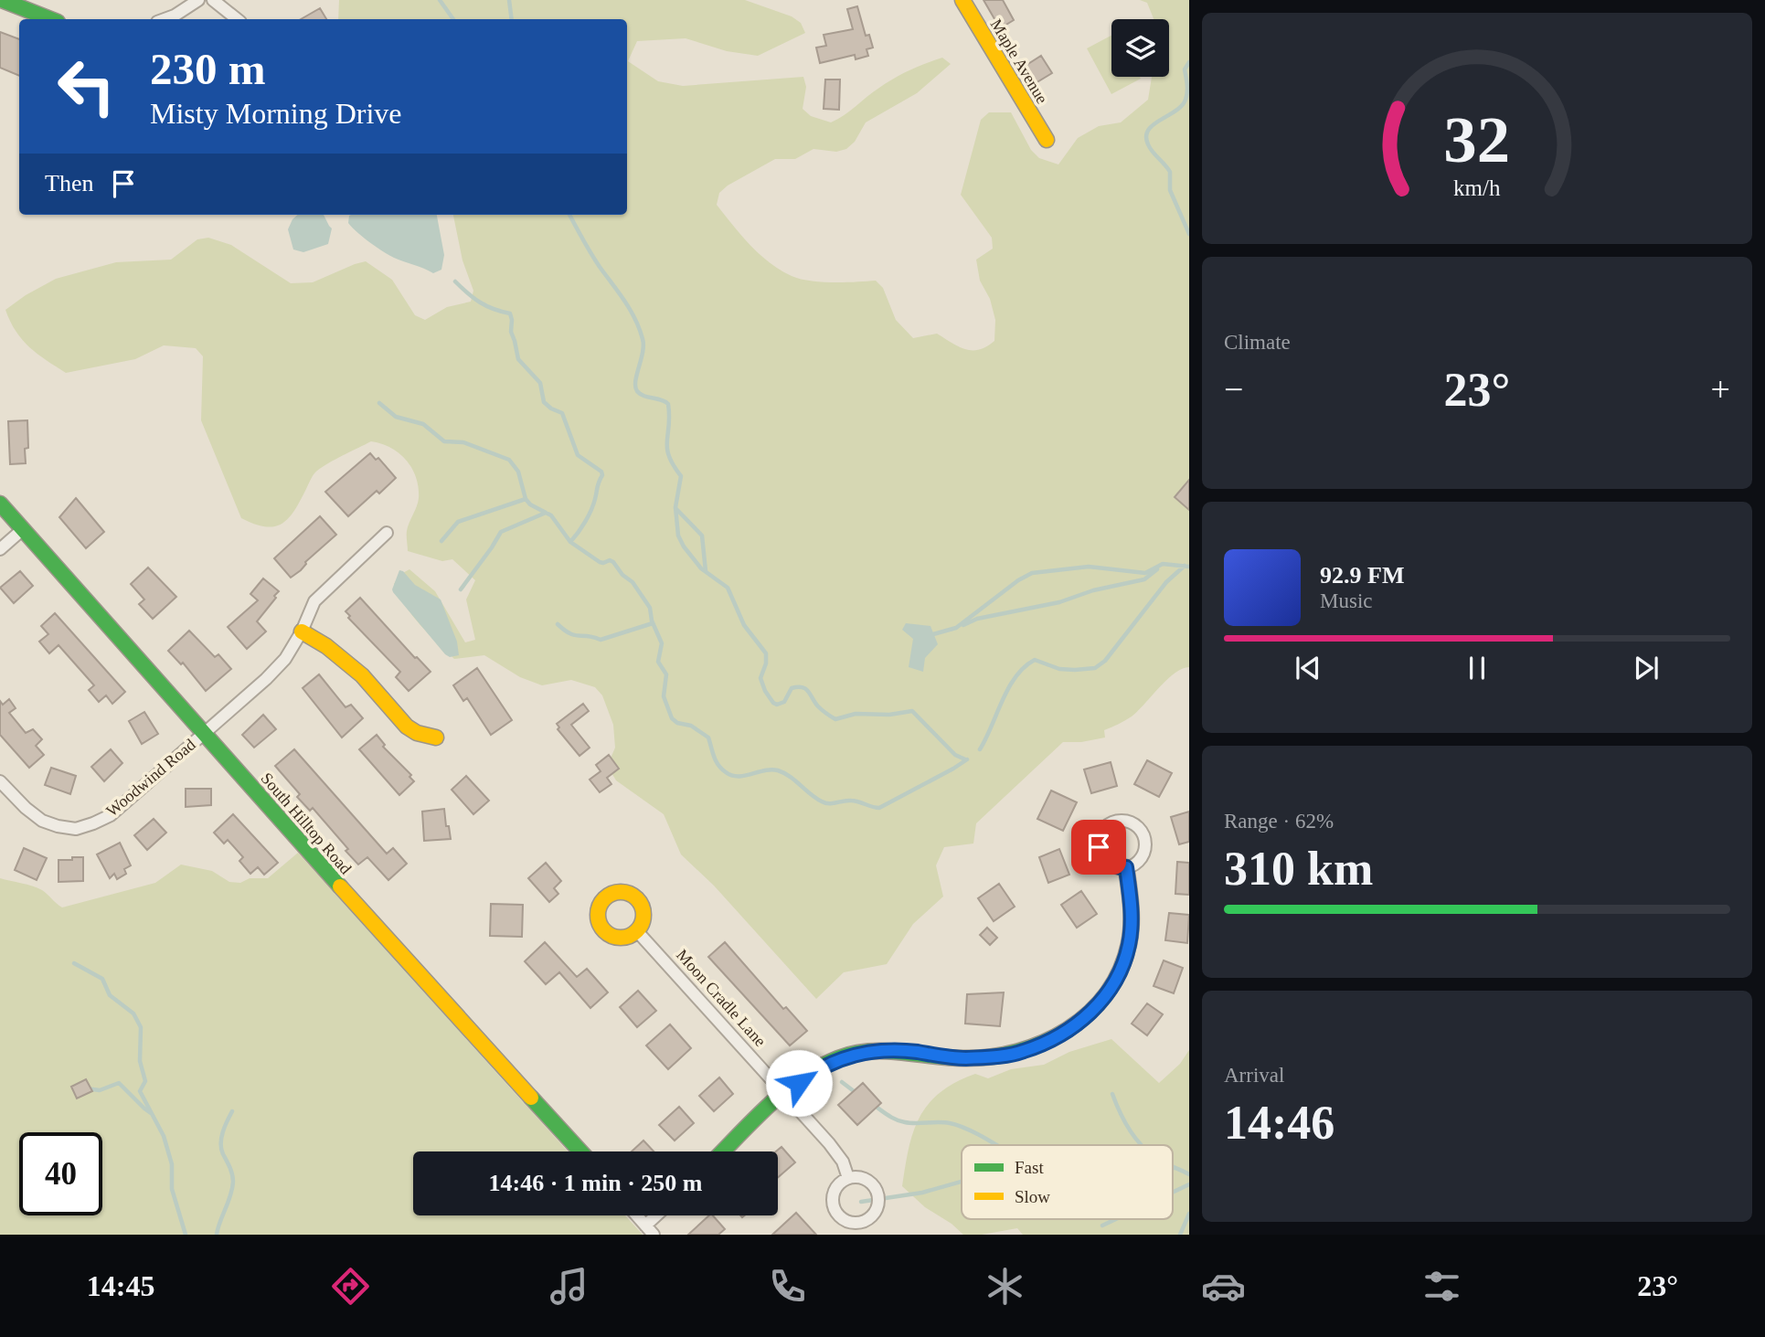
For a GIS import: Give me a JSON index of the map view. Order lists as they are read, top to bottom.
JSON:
{
  "streets": {
    "street": [
      "Maple Avenue",
      "Woodwind Road",
      "South Hilltop Road",
      "Moon Cradle Lane"
    ]
  },
  "crossings": [
    ["Woodwind Road", "South Hilltop Road"]
  ],
  "legend": ["Fast", "Slow"],
  "page": {
    "turn": ["230 m", "Misty Morning Drive"],
    "then": "Then",
    "tile": [
      "Climate",
      ["Range · 62%", "310 km"],
      ["Arrival", "14:46"]
    ],
    "heat": ["−", "23°", "+"],
    "song": ["92.9 FM", "Music"],
    "limit": "40",
    "trip": "14:46 · 1 min · 250 m",
    "tabs": ["14:45", "23°"],
    "gauge": ["32", "km/h"]
  }
}
